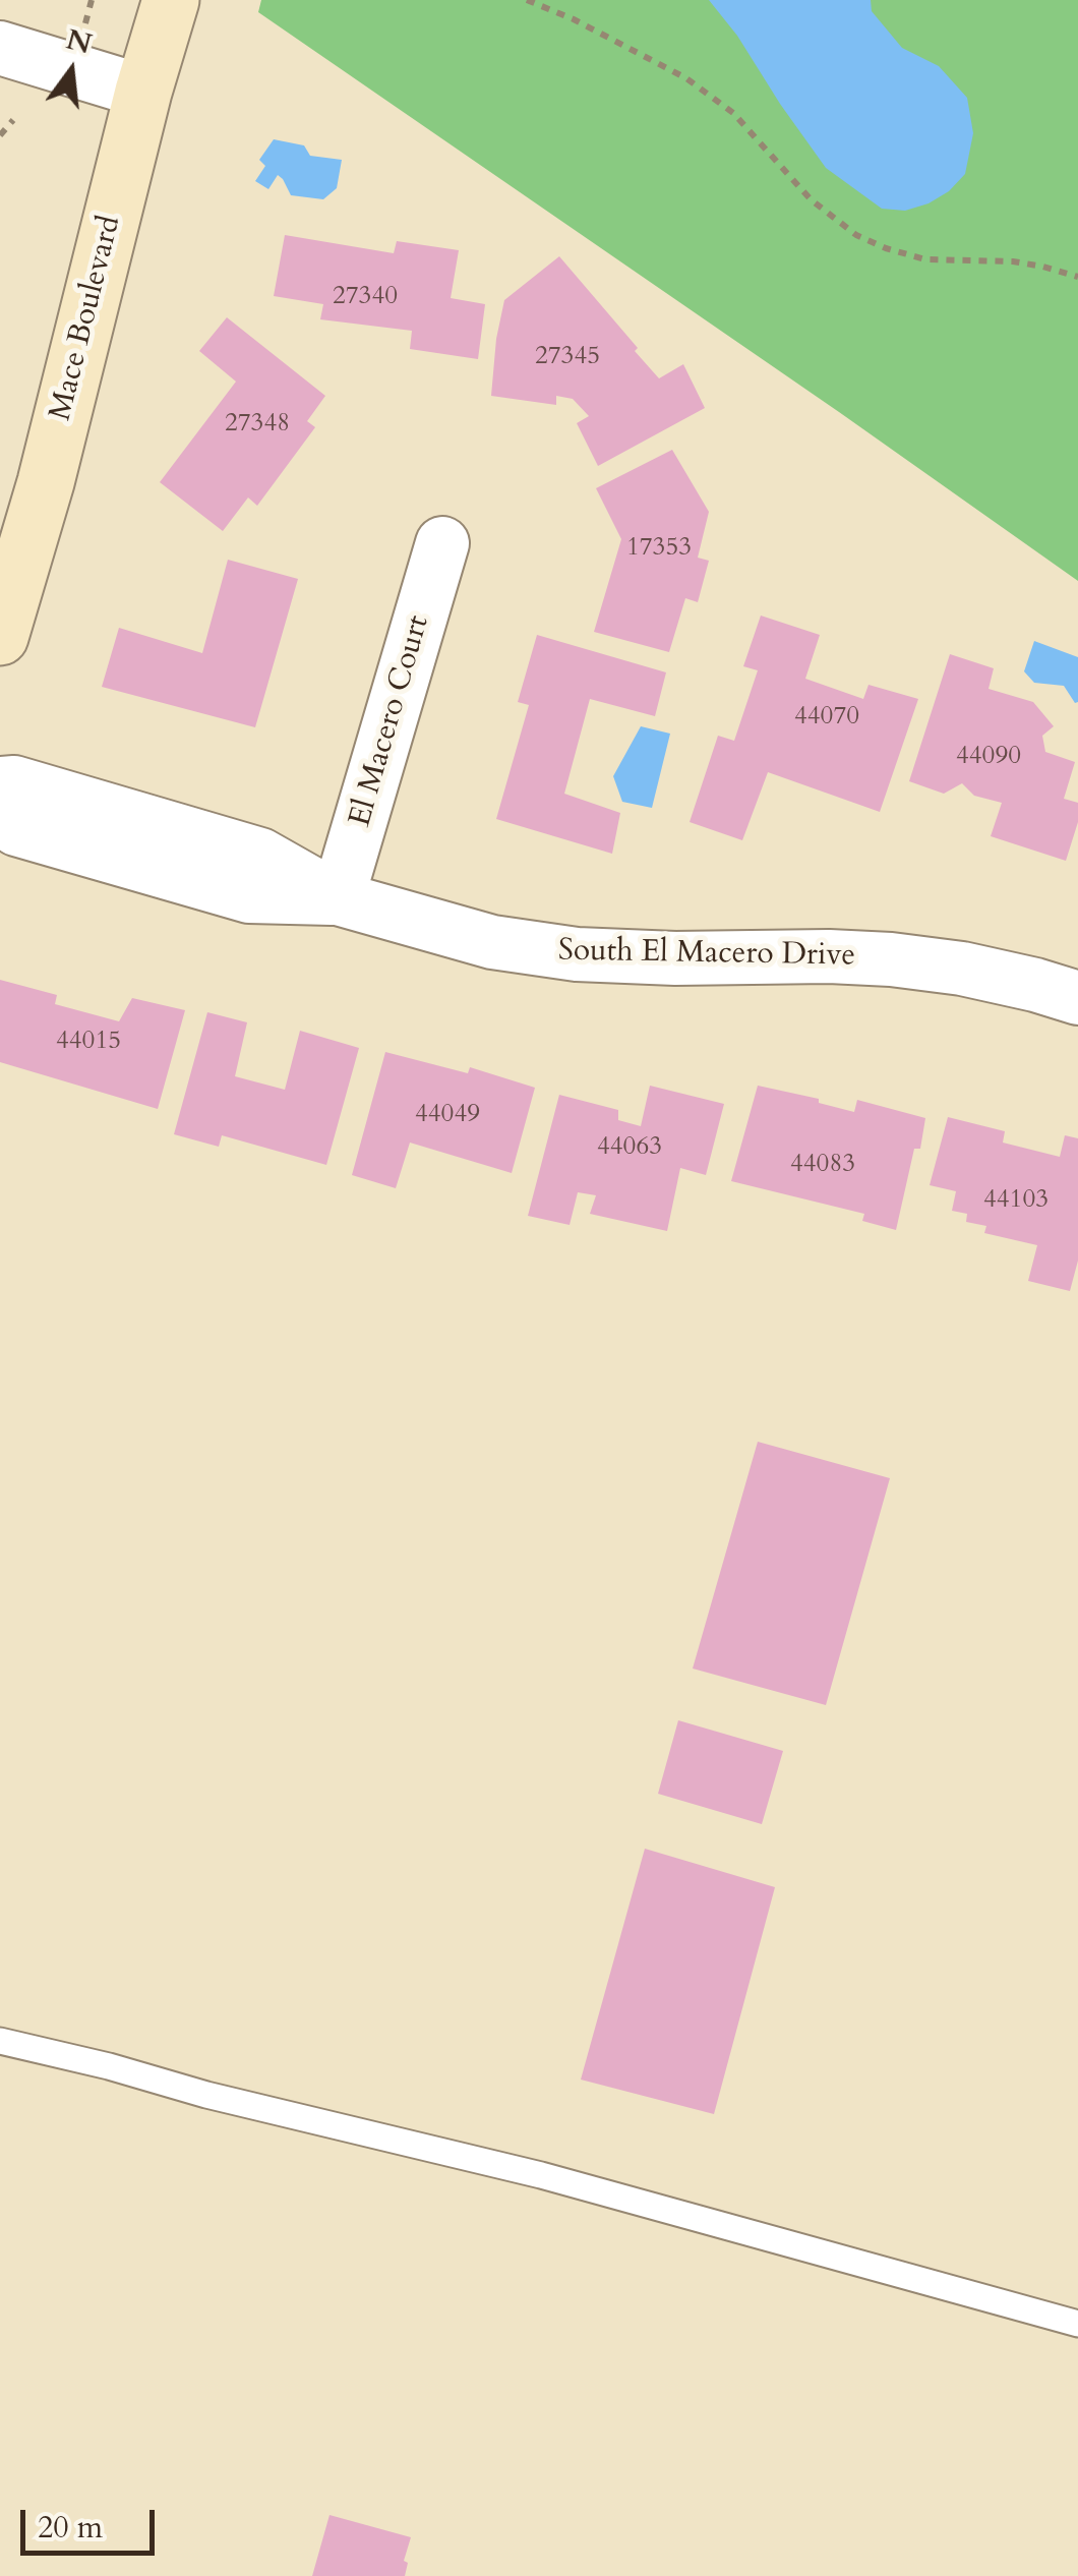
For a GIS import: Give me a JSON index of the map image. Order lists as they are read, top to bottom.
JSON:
{
  "streets": {
    "street": ["Mace Boulevard", "El Macero Court", "South El Macero Drive"]
  },
  "crossings": [
    ["El Macero Court", "South El Macero Drive"]
  ],
  "house_numbers": [
    "27340",
    "27345",
    "27348",
    "17353",
    "44070",
    "44090",
    "44015",
    "44049",
    "44063",
    "44083",
    "44103"
  ],
  "scale_bar": "20 m",
  "north": "top"
}
